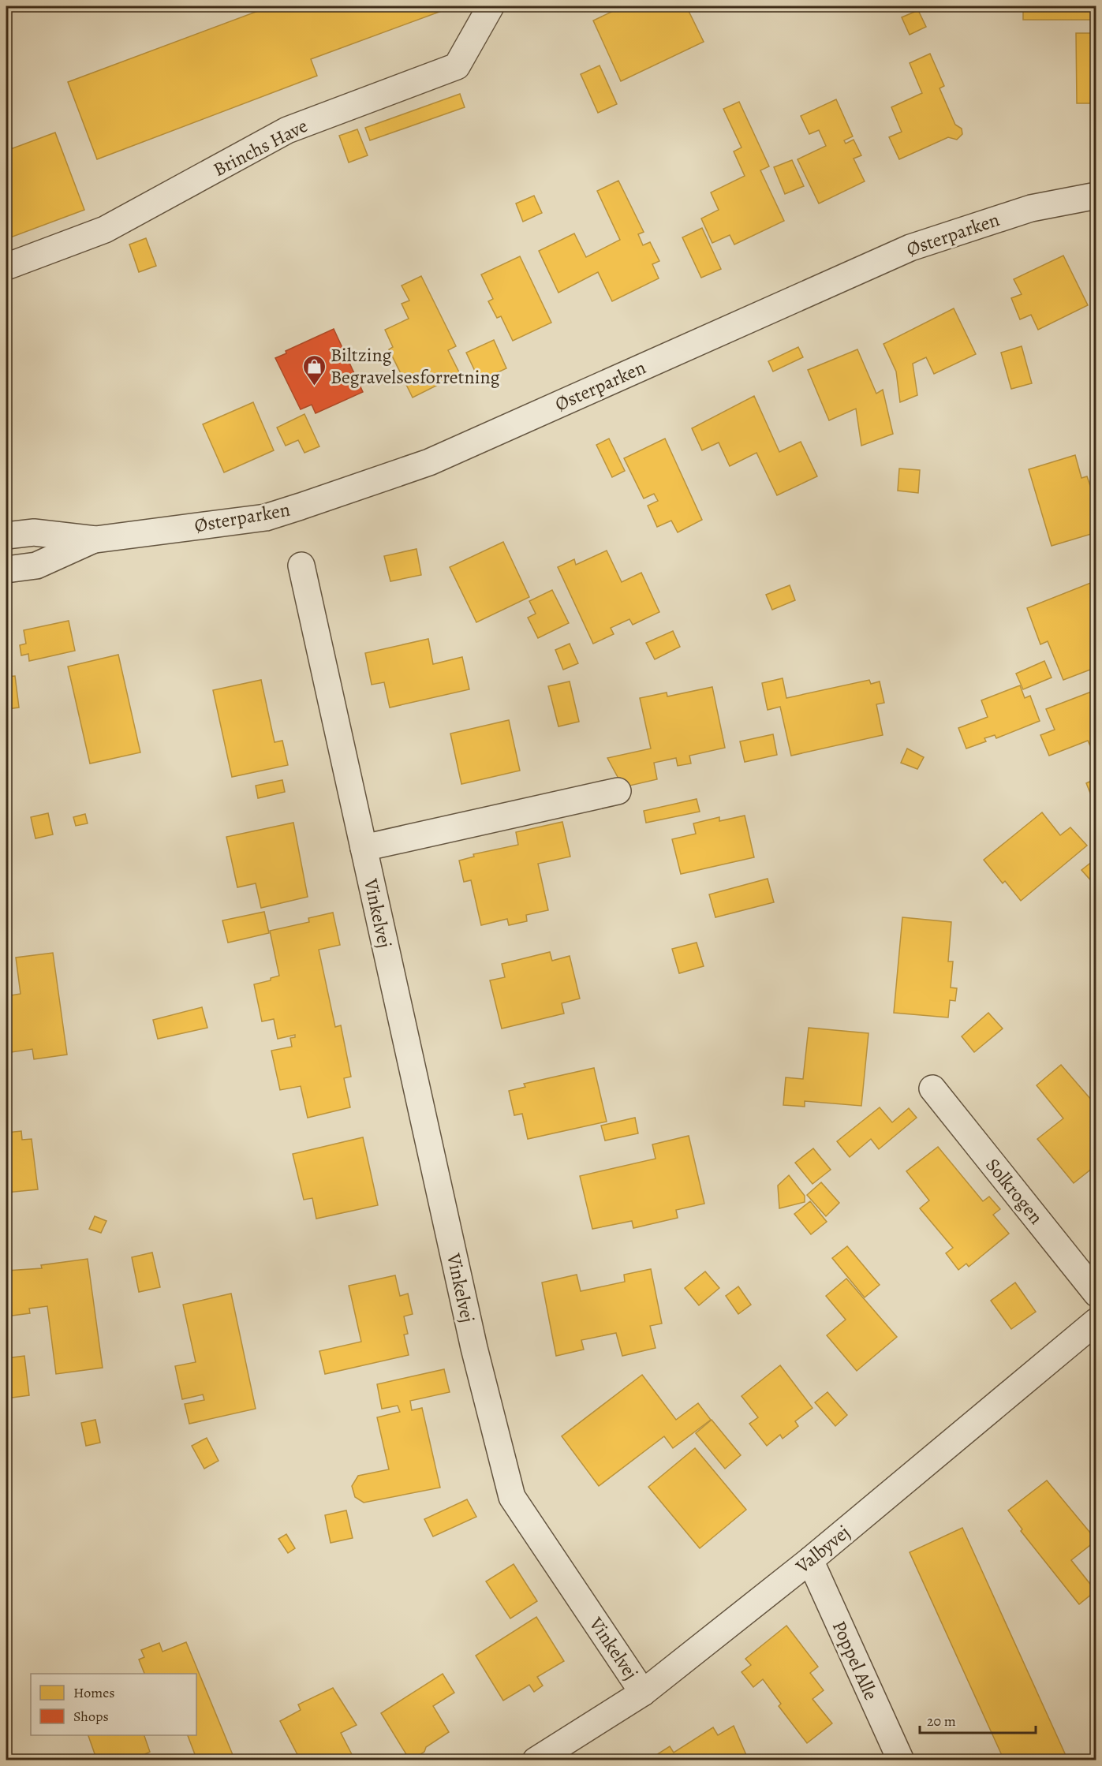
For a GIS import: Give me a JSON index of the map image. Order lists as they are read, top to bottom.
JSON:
{
  "streets": {
    "street": [
      "Brinchs Have",
      "Østerparken",
      "Vinkelvej",
      "Solkrogen",
      "Valbyvej",
      "Poppel Alle"
    ]
  },
  "crossings": [
    ["Vinkelvej", "Valbyvej"],
    ["Valbyvej", "Poppel Alle"]
  ],
  "places": {
    "shop": ["Biltzing Begravelsesforretning"]
  },
  "legend": ["Homes", "Shops"],
  "scale_bar": "20 m"
}
